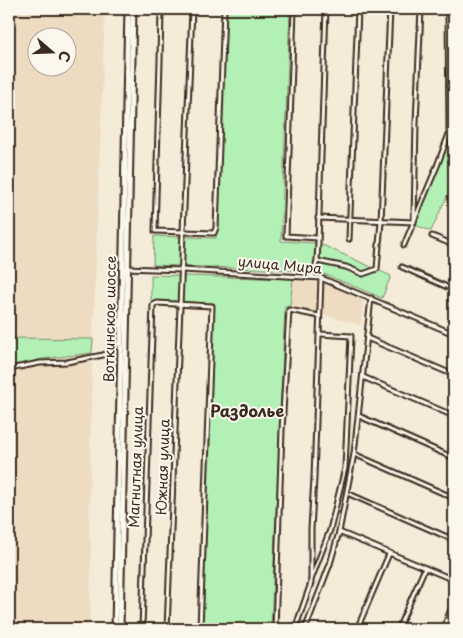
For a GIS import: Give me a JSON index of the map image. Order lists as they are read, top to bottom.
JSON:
{
  "streets": {
    "main road": ["Воткинское шоссе"],
    "street": ["улица Мира", "Магнитная улица", "Южная улица"]
  },
  "crossings": [
    ["улица Мира", "Воткинское шоссе"],
    ["улица Мира", "Южная улица"],
    ["Магнитная улица", "Южная улица"]
  ],
  "districts": ["Раздолье"],
  "north": "right"
}
